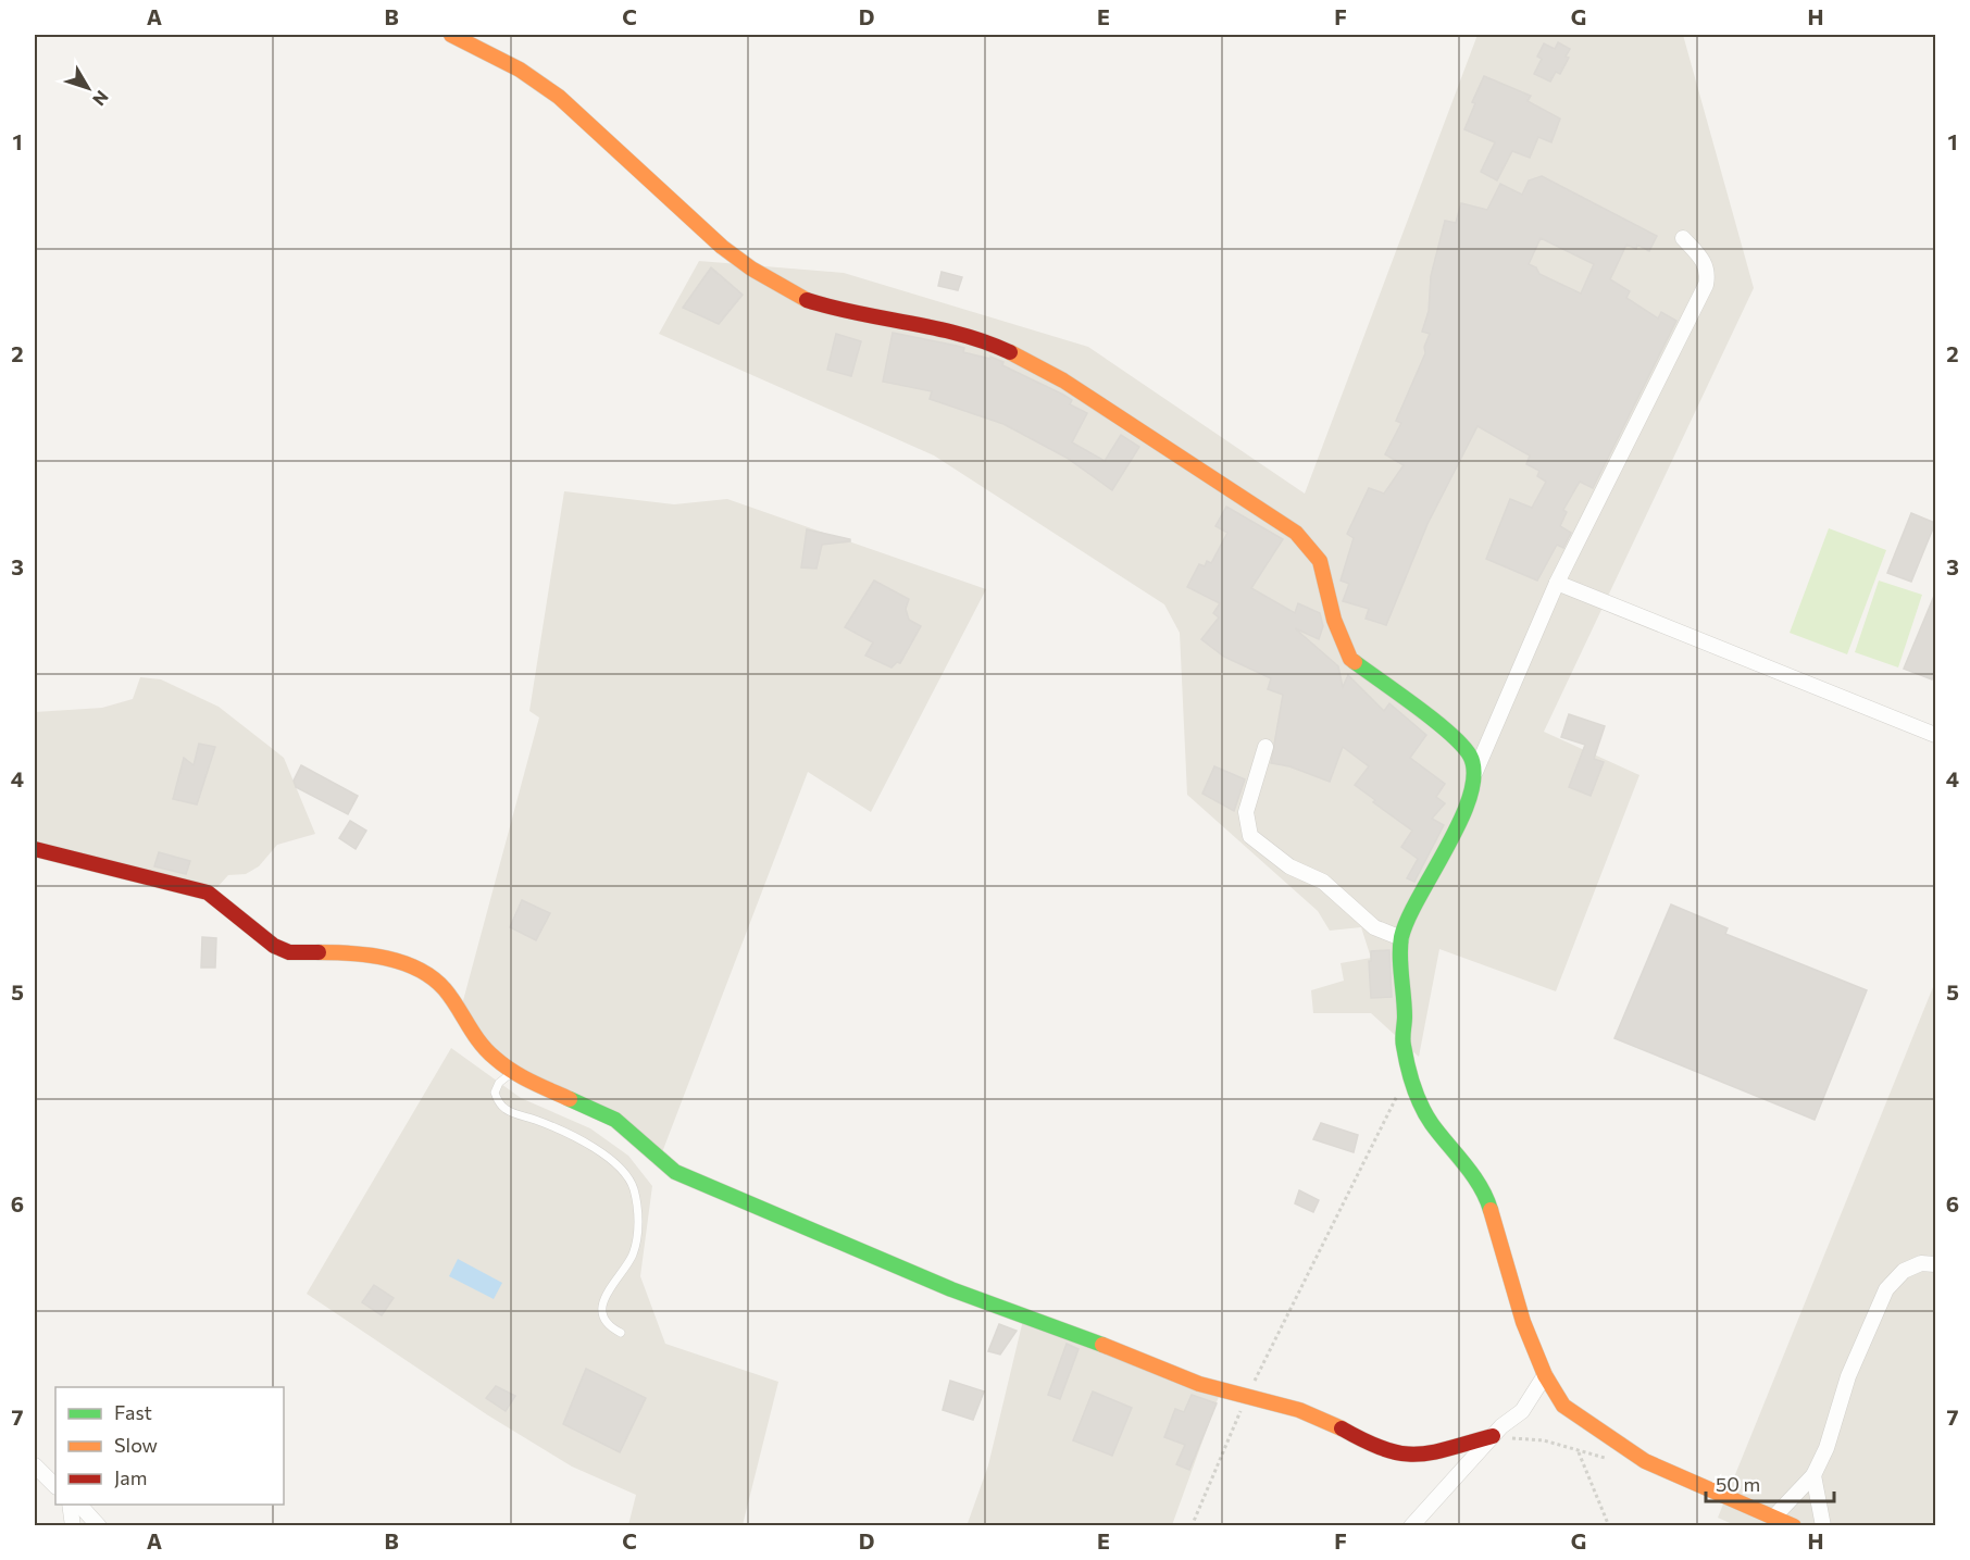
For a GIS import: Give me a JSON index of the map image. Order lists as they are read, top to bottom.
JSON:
{
  "legend": ["Fast", "Slow", "Jam"],
  "scale_bar": "50 m",
  "north": "bottom right",
  "grid": {
    "columns": [
      "A",
      "B",
      "C",
      "D",
      "E",
      "F",
      "G",
      "H"
    ],
    "rows": [
      "1",
      "2",
      "3",
      "4",
      "5",
      "6",
      "7"
    ]
  }
}
